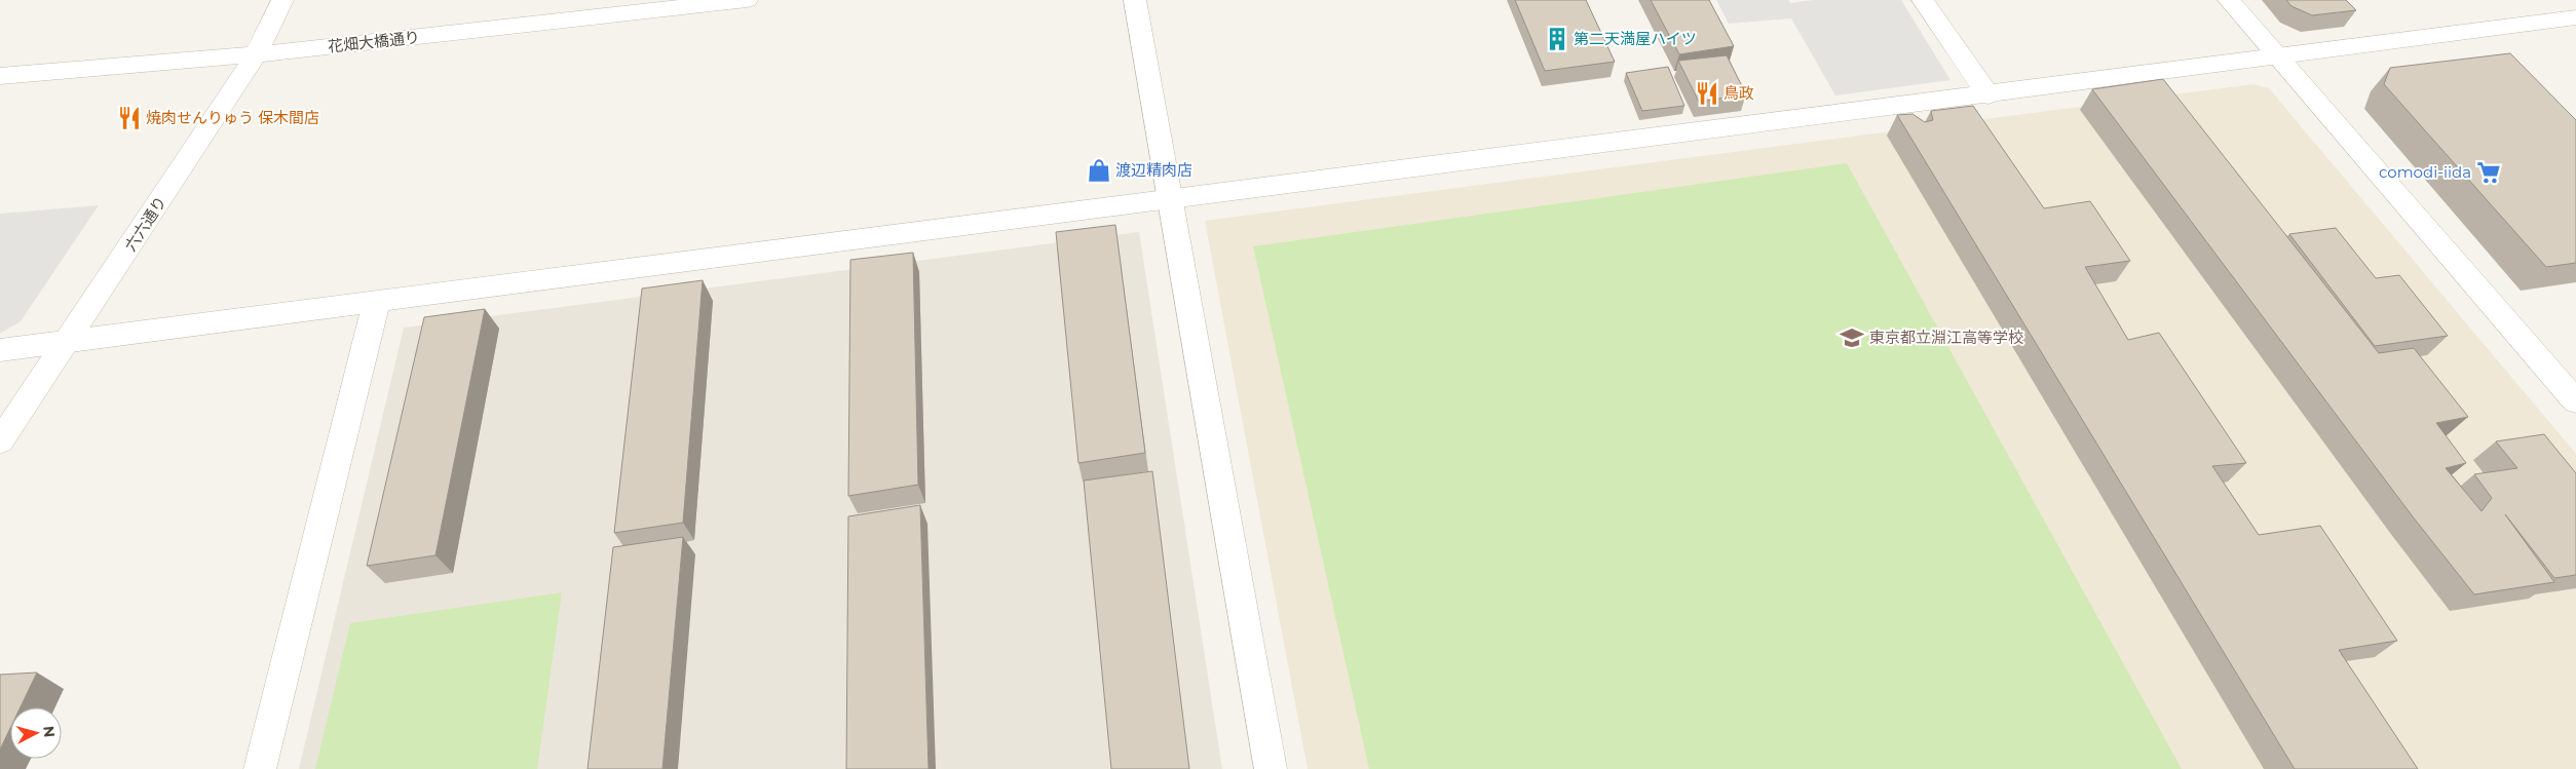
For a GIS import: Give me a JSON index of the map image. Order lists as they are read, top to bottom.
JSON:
{
  "streets": {
    "street": ["花畑大橋通り", "六六通り"]
  },
  "crossings": [
    ["花畑大橋通り", "六六通り"]
  ],
  "places": {
    "building": ["第二天満屋ハイツ"],
    "restaurant": ["鳥政", "焼肉せんりゅう 保木間店"],
    "shop": ["渡辺精肉店"],
    "supermarket": ["comodi-iida"],
    "school or university": ["東京都立淵江高等学校"]
  },
  "north": "right"
}
